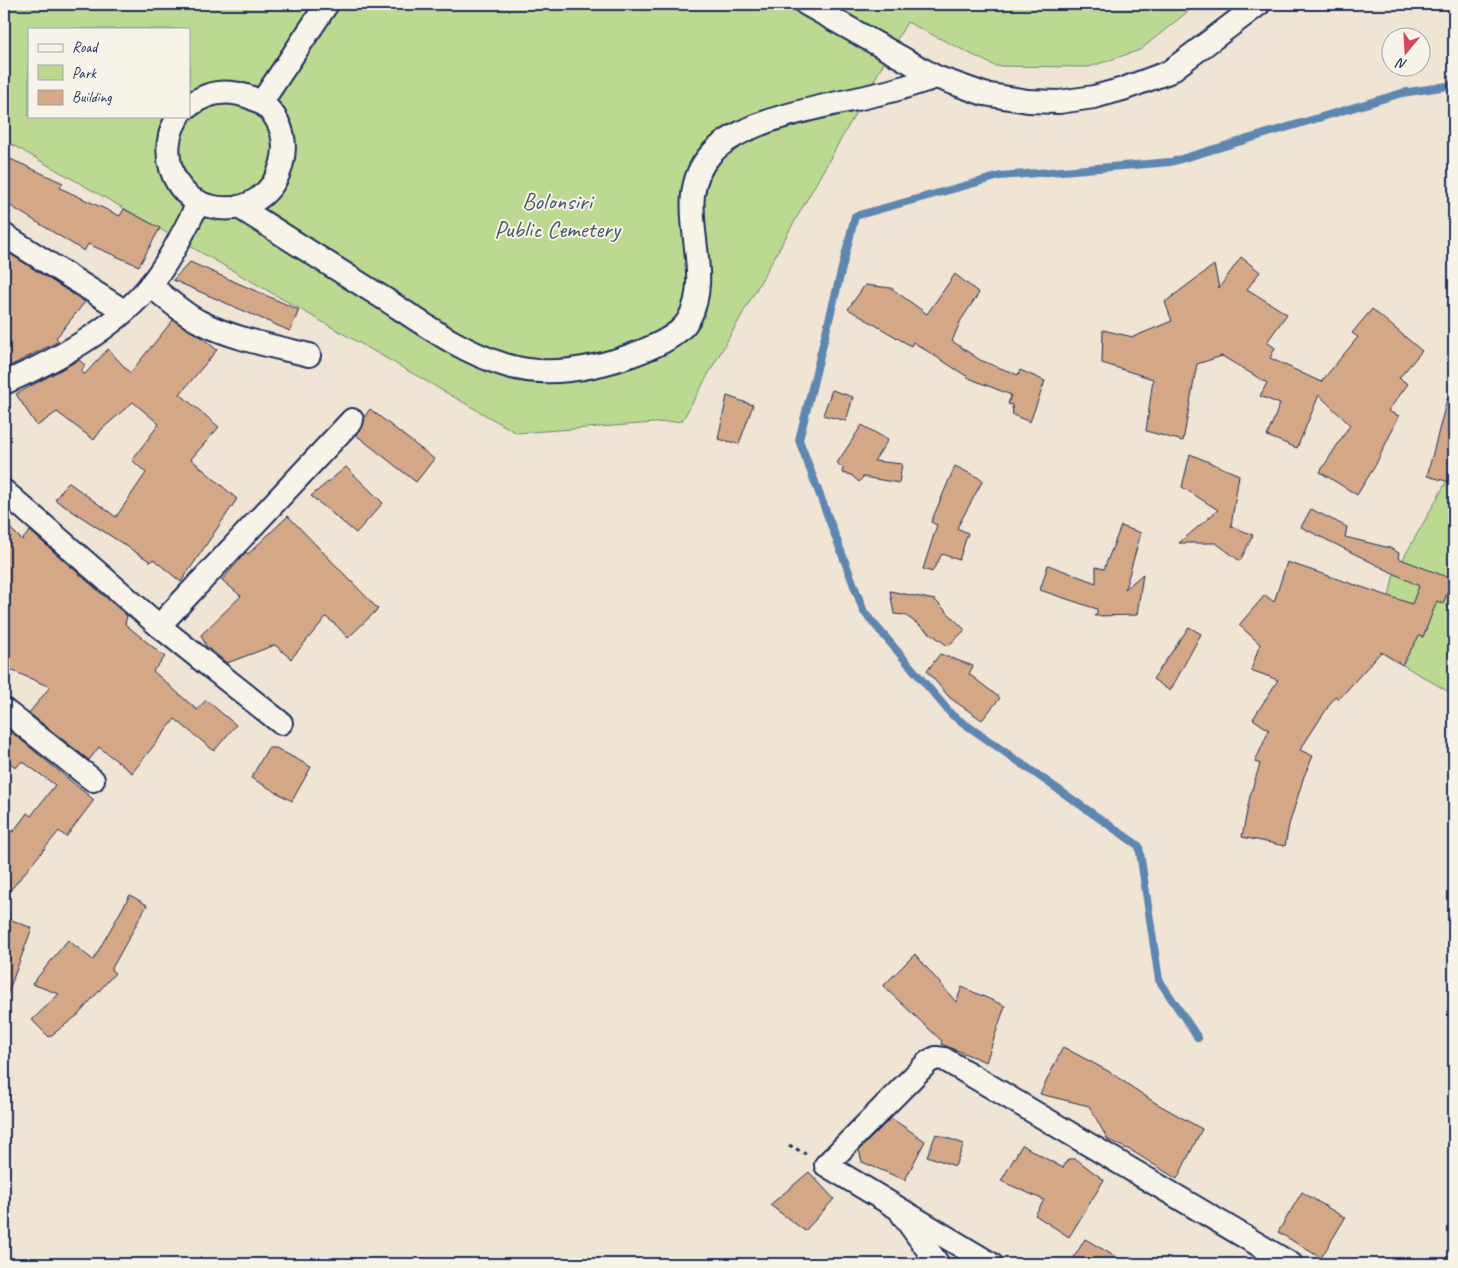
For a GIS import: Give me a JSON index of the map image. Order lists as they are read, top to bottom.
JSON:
{
  "parks": ["Bolonsiri Public Cemetery"],
  "legend": ["Road", "Park", "Building"],
  "north": "bottom"
}
